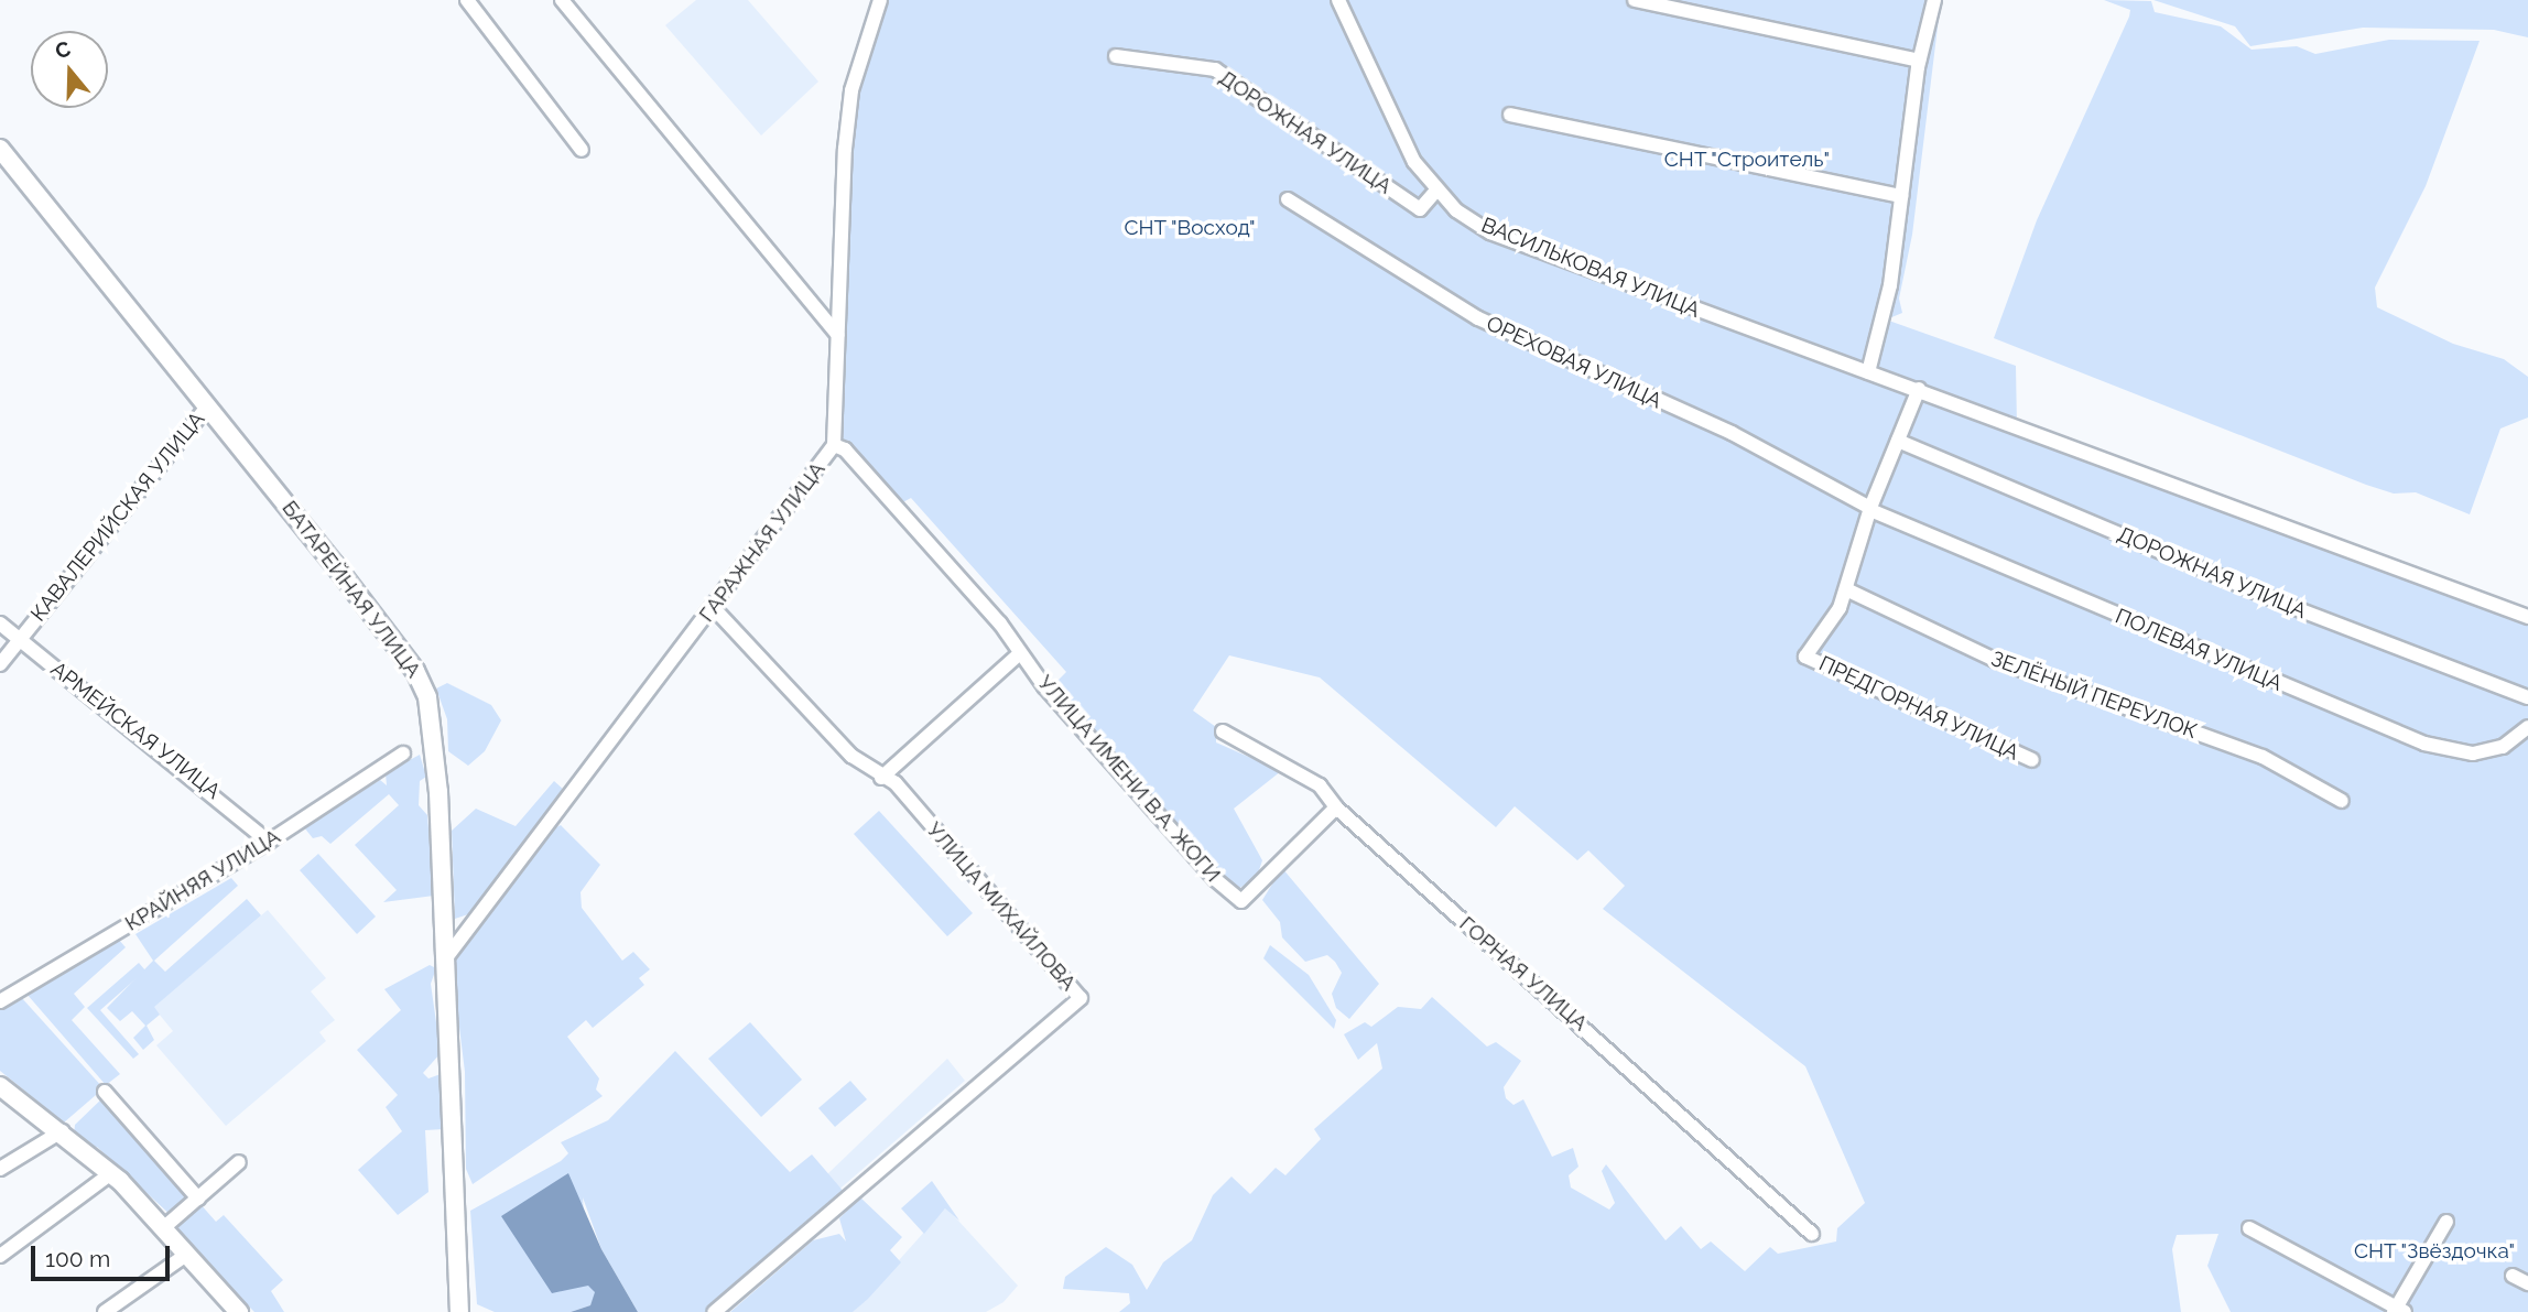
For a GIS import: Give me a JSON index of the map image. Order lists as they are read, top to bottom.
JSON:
{
  "streets": {
    "main road": ["БАТАРЕЙНАЯ УЛИЦА"],
    "street": [
      "ДОРОЖНАЯ УЛИЦА",
      "ВАСИЛЬКОВАЯ УЛИЦА",
      "ОРЕХОВАЯ УЛИЦА",
      "КАВАЛЕРИЙСКАЯ УЛИЦА",
      "ГАРАЖНАЯ УЛИЦА",
      "ПОЛЕВАЯ УЛИЦА",
      "ЗЕЛЁНЫЙ ПЕРЕУЛОК",
      "ПРЕДГОРНАЯ УЛИЦА",
      "АРМЕЙСКАЯ УЛИЦА",
      "УЛИЦА ИМЕНИ В.А. ЖОГИ",
      "КРАЙНЯЯ УЛИЦА",
      "УЛИЦА МИХАЙЛОВА",
      "ГОРНАЯ УЛИЦА"
    ]
  },
  "crossings": [
    ["ДОРОЖНАЯ УЛИЦА", "ВАСИЛЬКОВАЯ УЛИЦА"],
    ["ОРЕХОВАЯ УЛИЦА", "ПОЛЕВАЯ УЛИЦА"],
    ["КАВАЛЕРИЙСКАЯ УЛИЦА", "БАТАРЕЙНАЯ УЛИЦА"],
    ["КАВАЛЕРИЙСКАЯ УЛИЦА", "АРМЕЙСКАЯ УЛИЦА"],
    ["ГАРАЖНАЯ УЛИЦА", "БАТАРЕЙНАЯ УЛИЦА"],
    ["ГАРАЖНАЯ УЛИЦА", "УЛИЦА ИМЕНИ В.А. ЖОГИ"],
    ["ГАРАЖНАЯ УЛИЦА", "УЛИЦА МИХАЙЛОВА"],
    ["ЗЕЛЁНЫЙ ПЕРЕУЛОК", "ПРЕДГОРНАЯ УЛИЦА"],
    ["АРМЕЙСКАЯ УЛИЦА", "КРАЙНЯЯ УЛИЦА"],
    ["УЛИЦА ИМЕНИ В.А. ЖОГИ", "ГОРНАЯ УЛИЦА"]
  ],
  "parks": ["СНТ \"Строитель\"", "СНТ \"Восход\"", "СНТ \"Звёздочка\""],
  "scale_bar": "100 m",
  "north": "top"
}
